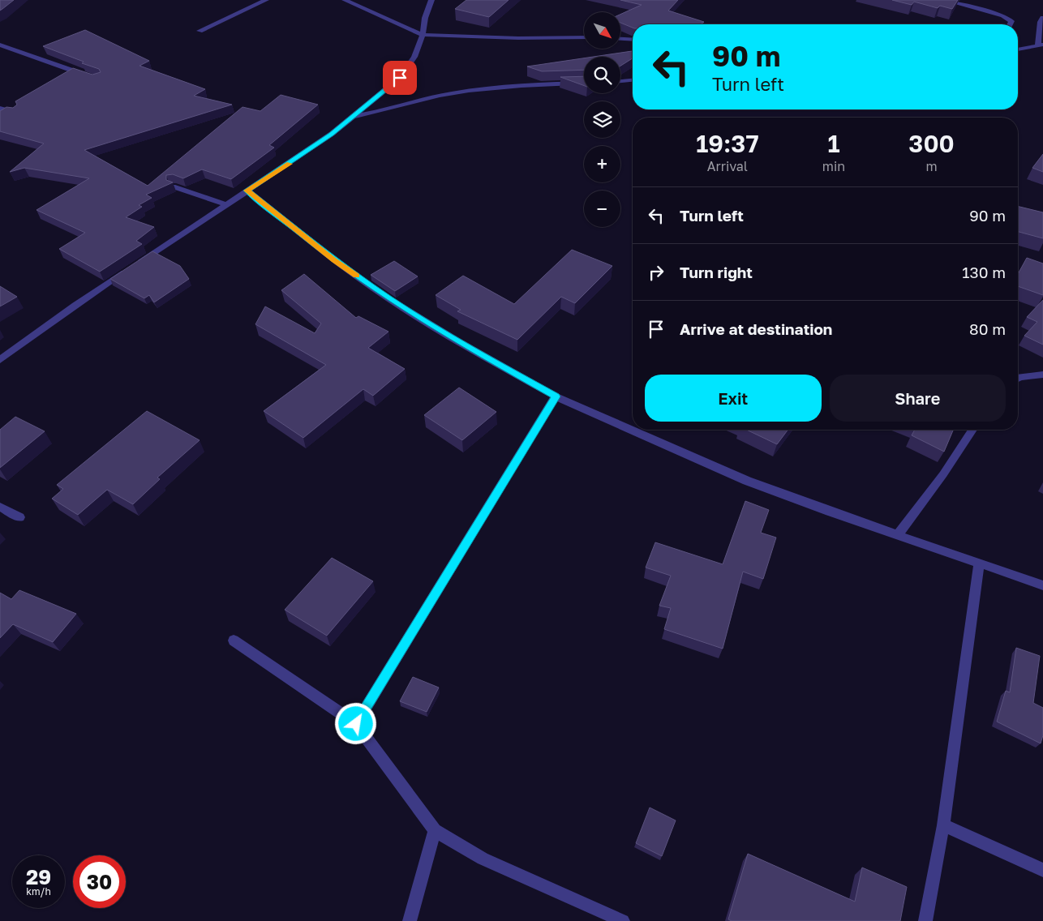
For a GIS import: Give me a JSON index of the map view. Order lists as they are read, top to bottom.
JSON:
{
  "north": "bottom right",
  "page": {
    "map_buttons": ["+", "−"],
    "turn": ["90 m", "Turn left"],
    "eta": [
      "19:37",
      "Arrival",
      "1",
      "min",
      "300",
      "m"
    ],
    "list": [
      {
        "name": "Turn left",
        "value": "90 m"
      },
      {
        "name": "Turn right",
        "value": "130 m"
      },
      {
        "name": "Arrive at destination",
        "value": "80 m"
      }
    ],
    "buttons": ["Exit", "Share"],
    "speed": "29 km/h",
    "limit": "30"
  }
}
